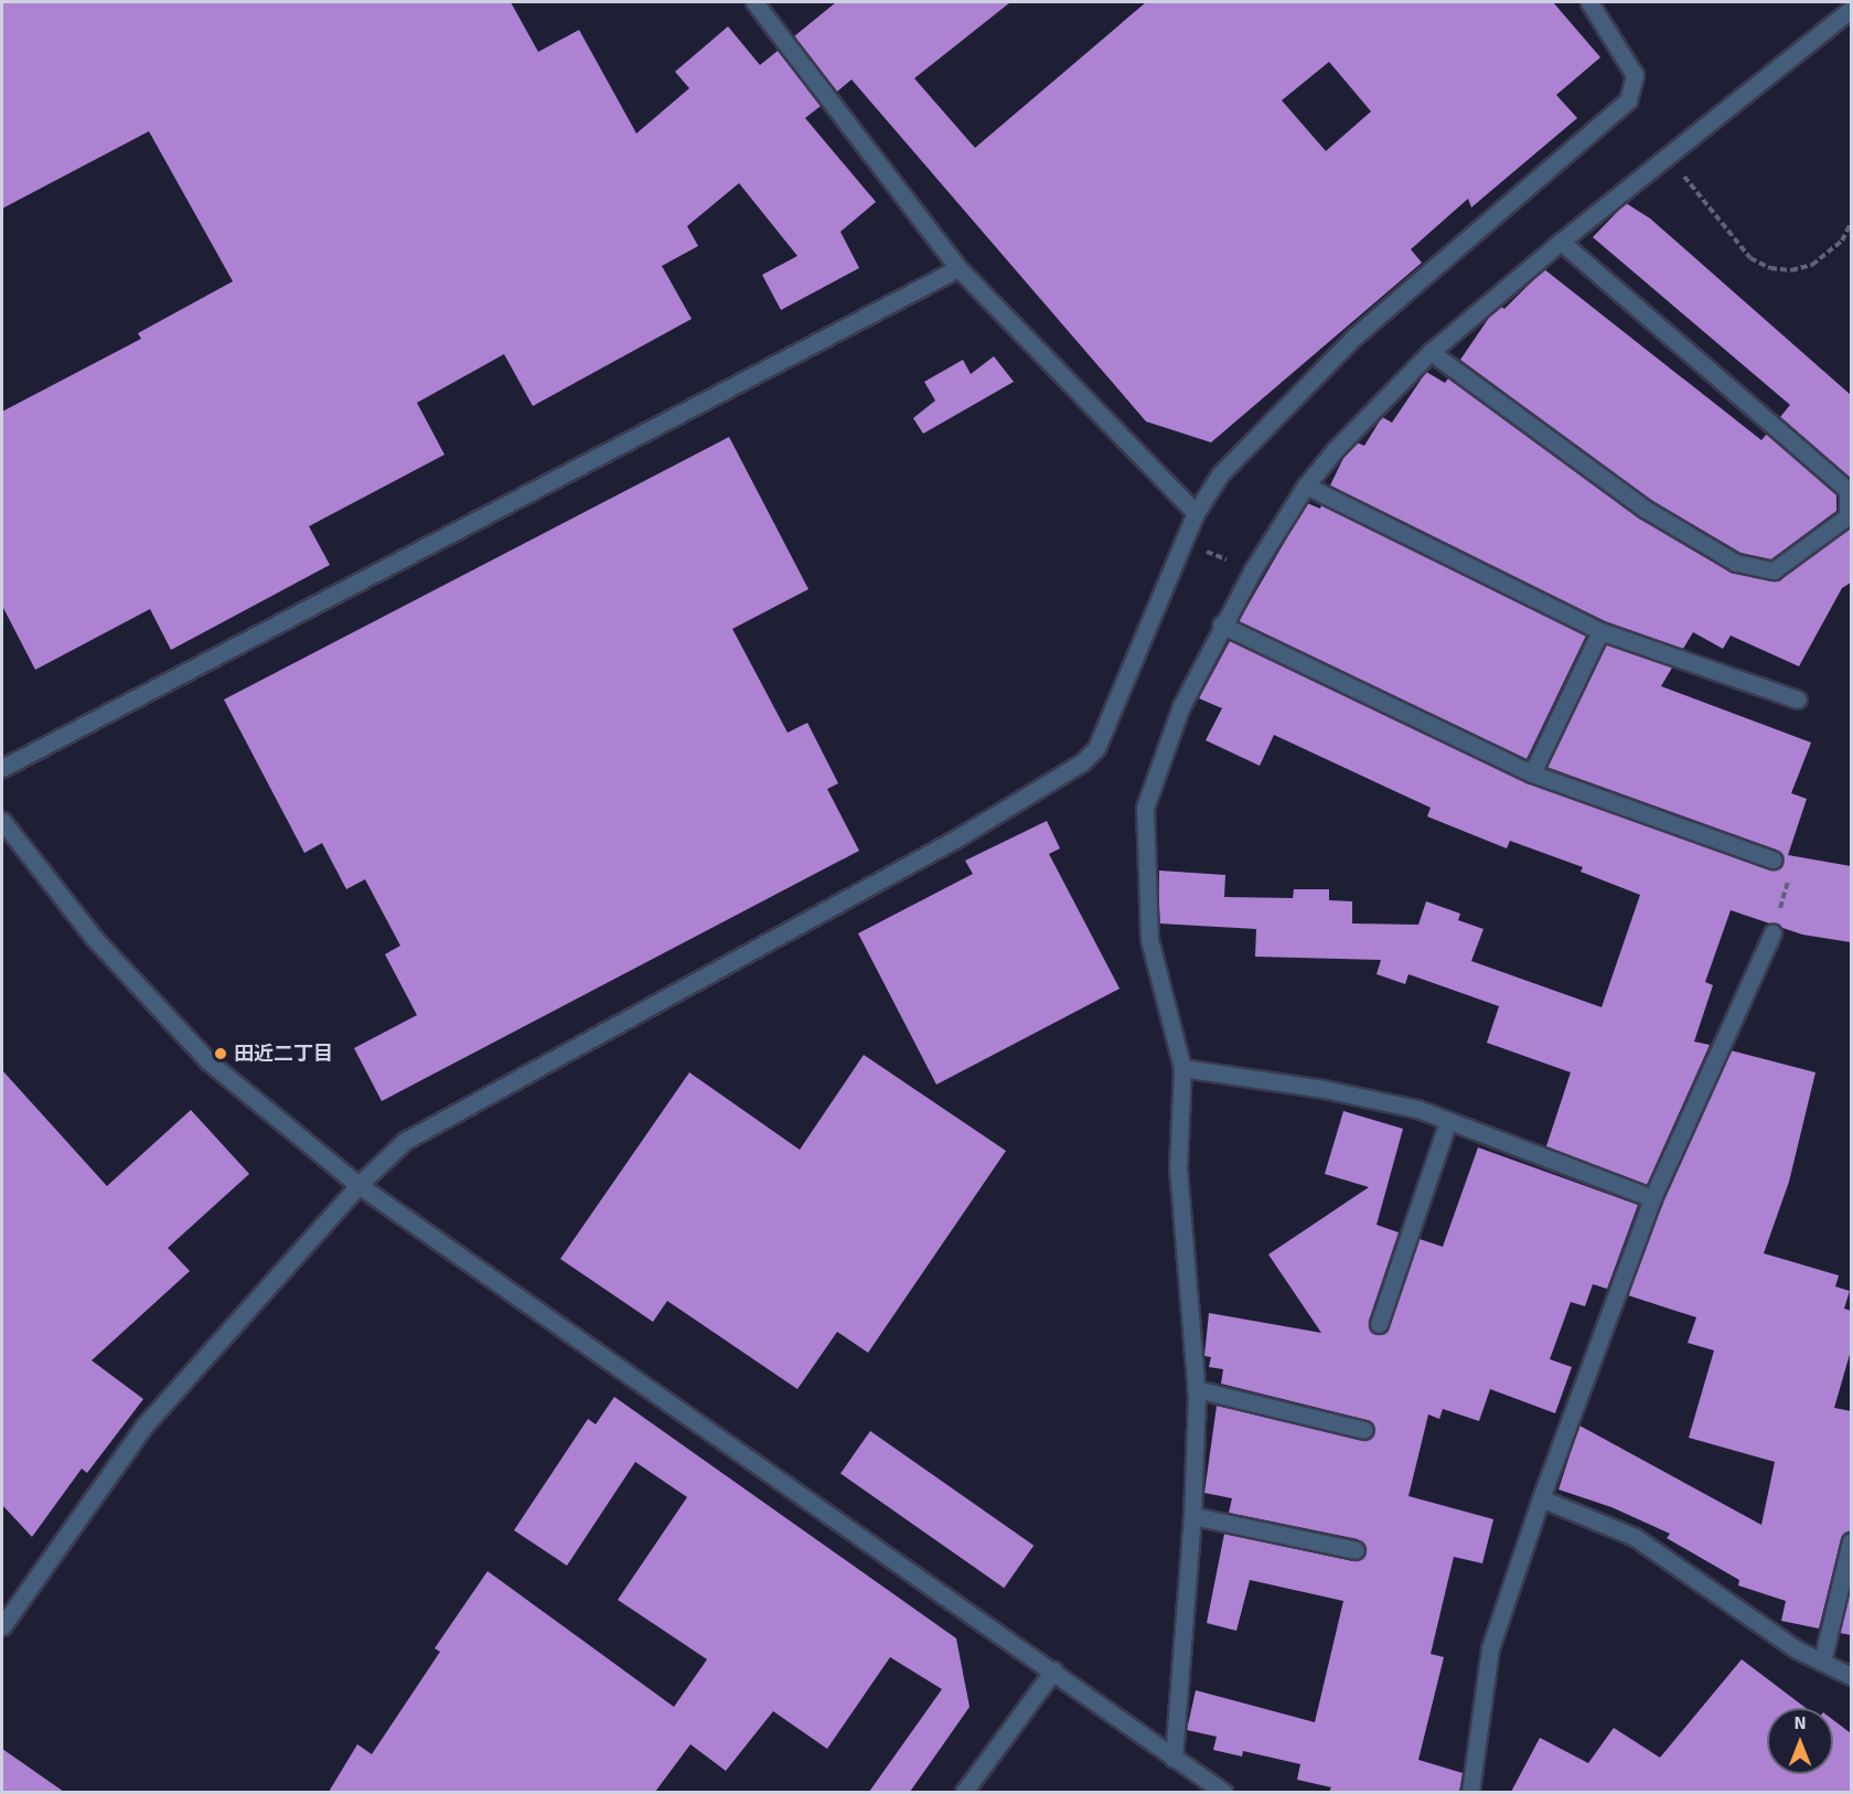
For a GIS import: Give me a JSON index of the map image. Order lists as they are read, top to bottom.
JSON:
{
  "places": ["田近二丁目"],
  "north": "top"
}
